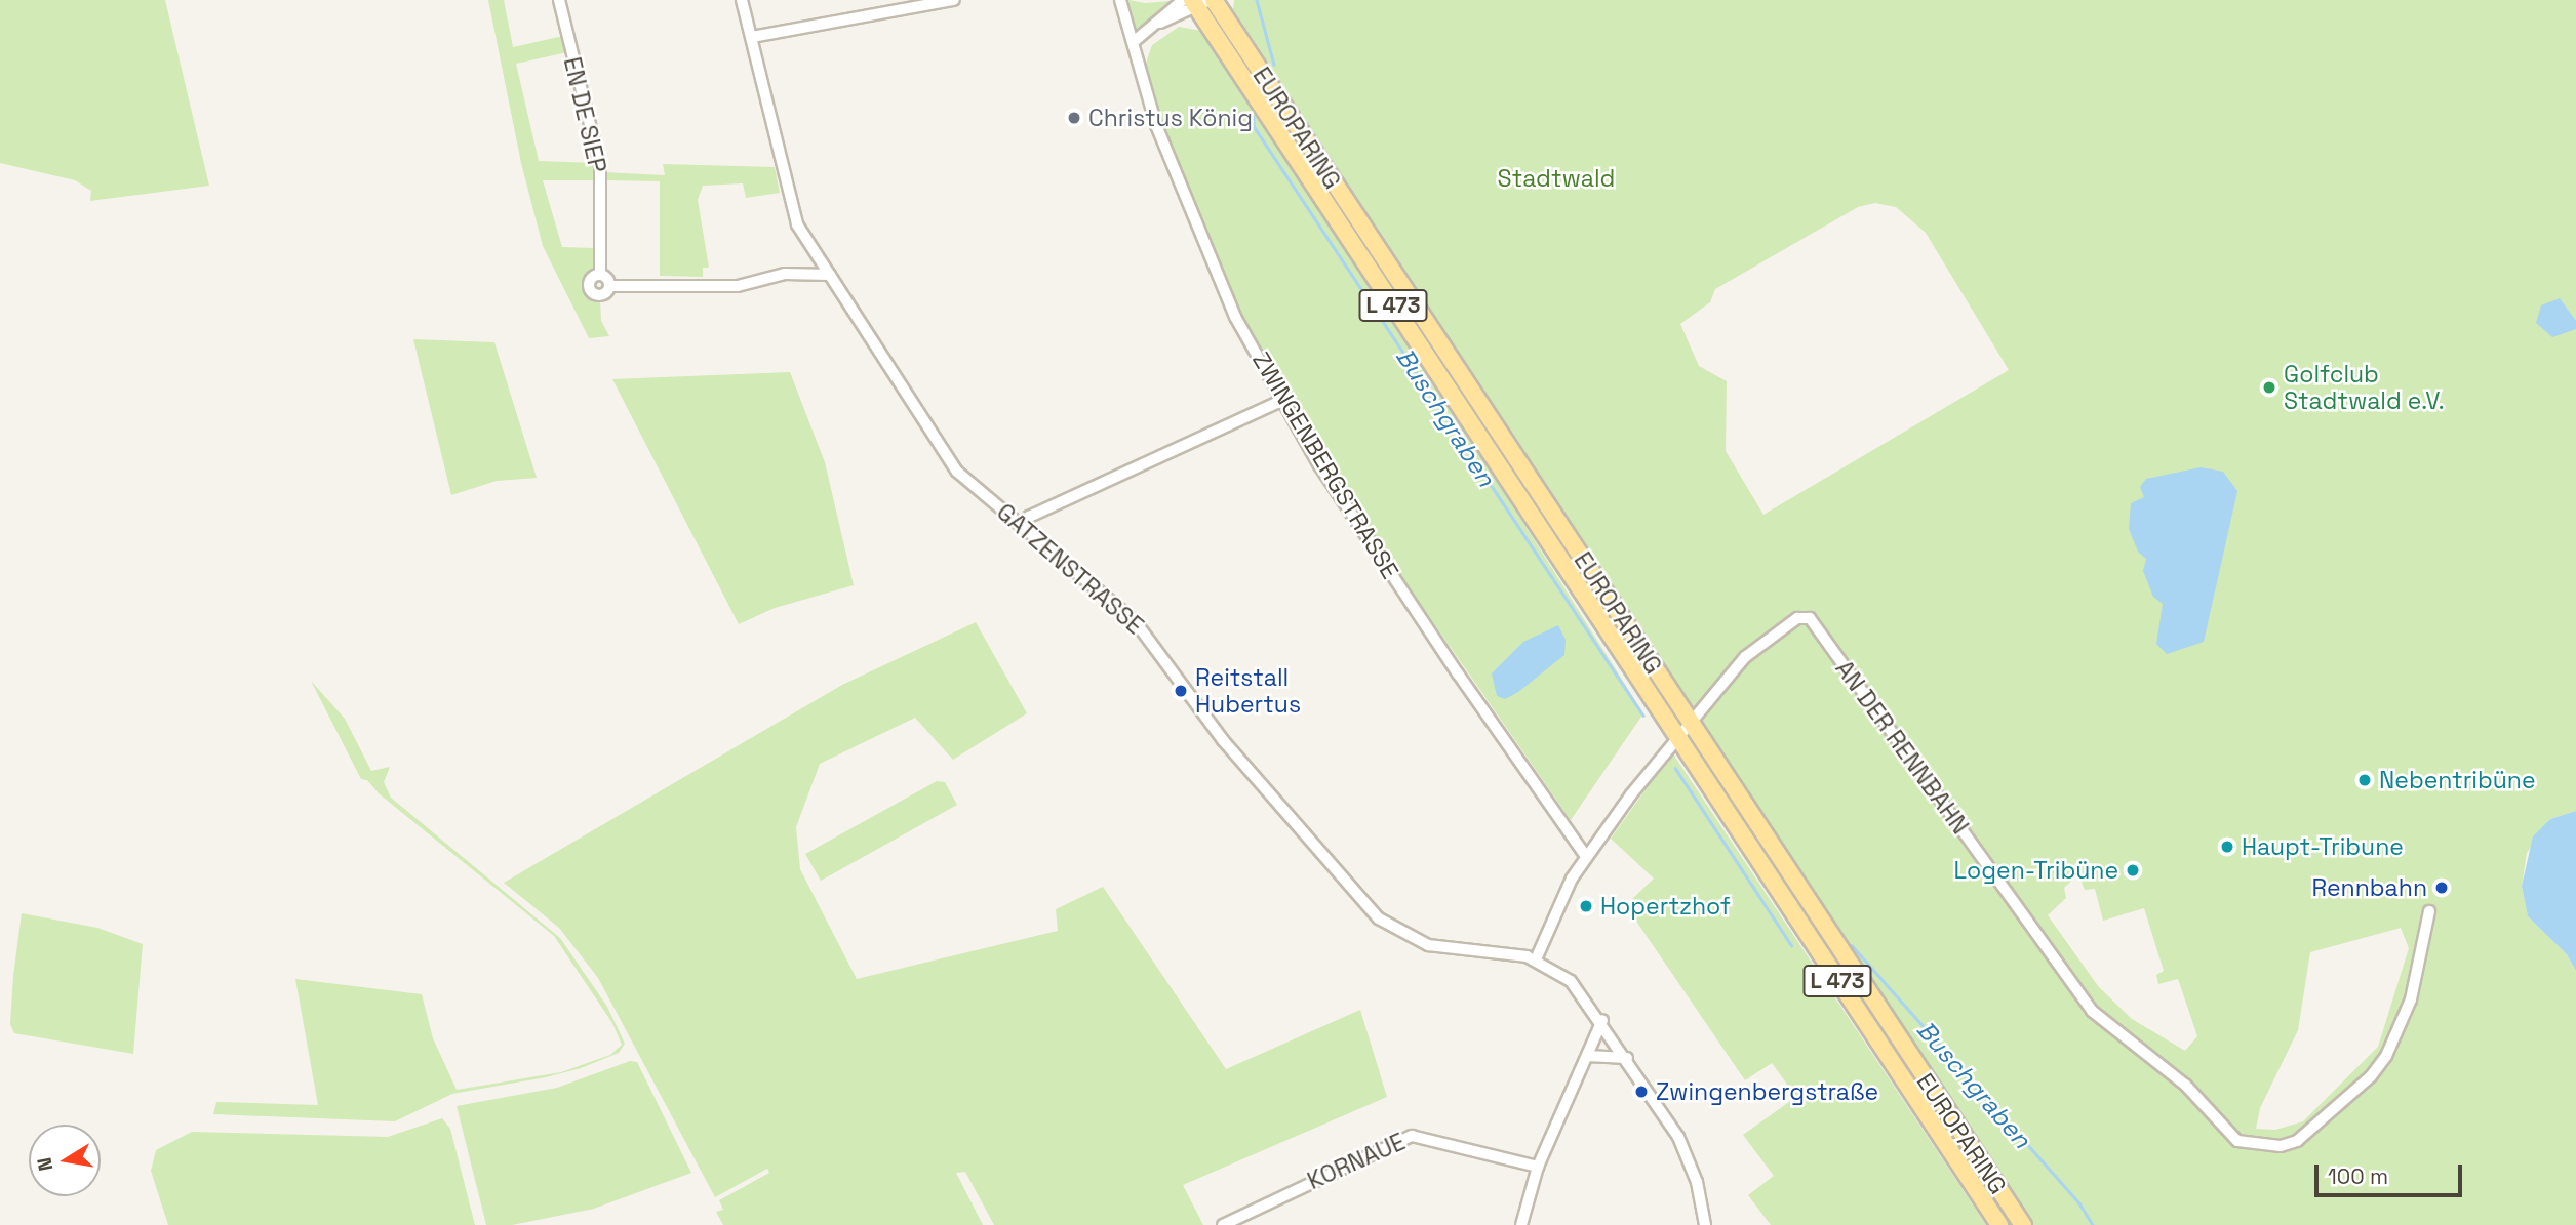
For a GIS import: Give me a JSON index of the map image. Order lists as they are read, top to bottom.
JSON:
{
  "streets": {
    "main road": ["EUROPARING", "L 473"],
    "street": [
      "EN DE SIEP",
      "ZWINGENBERGSTRASSE",
      "GATZENSTRASSE",
      "AN DER RENNBAHN",
      "KORNAUE"
    ]
  },
  "crossings": [
    ["EN DE SIEP", "GATZENSTRASSE"],
    ["EUROPARING", "AN DER RENNBAHN"]
  ],
  "water": ["Buschgraben"],
  "parks": ["Stadtwald"],
  "places": [
    "Christus König",
    "Golfclub Stadtwald e.V.",
    "Reitstall Hubertus",
    "Nebentribüne",
    "Haupt-Tribune",
    "Logen-Tribüne",
    "Rennbahn",
    "Hopertzhof",
    "Zwingenbergstraße"
  ],
  "scale_bar": "100 m",
  "north": "left"
}
